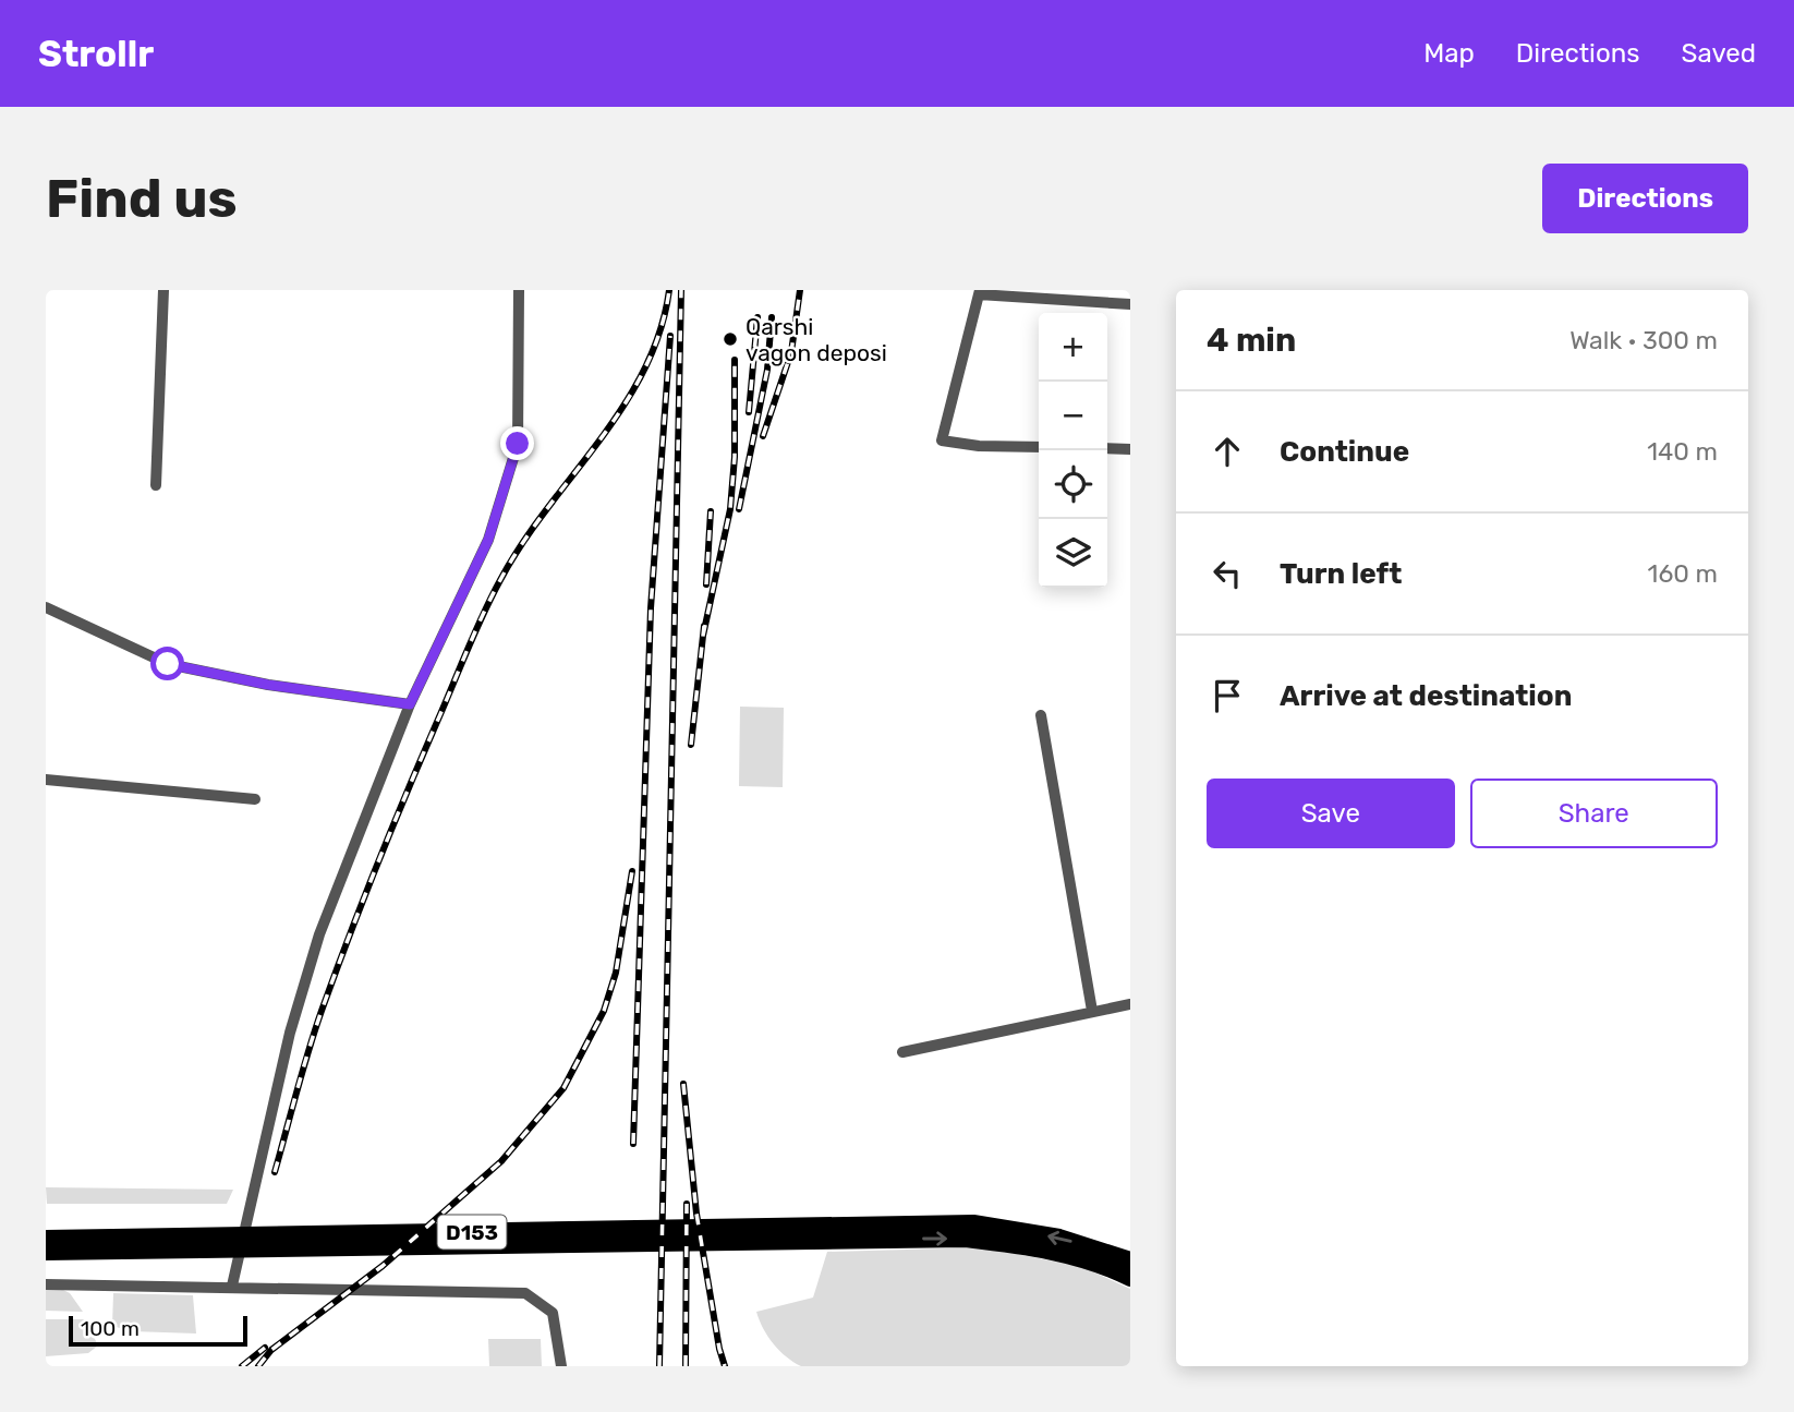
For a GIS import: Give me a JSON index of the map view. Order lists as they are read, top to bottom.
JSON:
{
  "streets": {
    "main road": ["D153"]
  },
  "places": ["Qarshi vagon deposi"],
  "scale_bar": "100 m",
  "page": {
    "header": "Strollr",
    "nav": ["Map", "Directions", "Saved"],
    "buttons": [
      "Directions",
      ["Save", "Share"]
    ],
    "title": "Find us",
    "heading": ["4 min", "Walk · 300 m"],
    "map_buttons": ["+", "−"],
    "list": [
      ["Continue", "140 m"],
      ["Turn left", "160 m"],
      "Arrive at destination"
    ],
    "scale": "100 m"
  }
}
